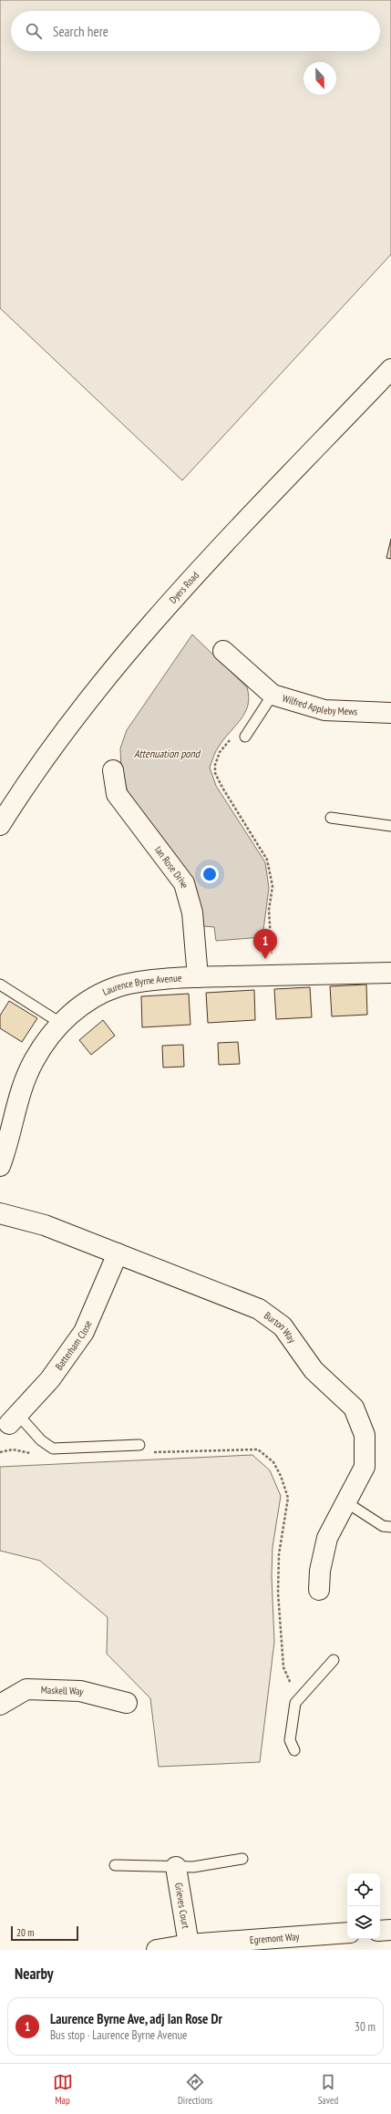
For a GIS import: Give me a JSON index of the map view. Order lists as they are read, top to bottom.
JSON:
{
  "streets": {
    "street": [
      "Dyers Road",
      "Wilfred Appleby Mews",
      "Ian Rose Drive",
      "Laurence Byrne Avenue",
      "Burton Way",
      "Batterham Close",
      "Maskell Way",
      "Grieves Court",
      "Egremont Way"
    ]
  },
  "crossings": [
    ["Ian Rose Drive", "Laurence Byrne Avenue"],
    ["Burton Way", "Batterham Close"],
    ["Grieves Court", "Egremont Way"]
  ],
  "water": ["Attenuation pond"],
  "scale_bar": "20 m",
  "north": "bottom",
  "page": {
    "search": "Search here",
    "pins": "1",
    "scale": "20 m",
    "heading": "Nearby",
    "list": [
      {
        "mark": "1",
        "name": "Laurence Byrne Ave, adj Ian Rose Dr",
        "note": "Bus stop · Laurence Byrne Avenue",
        "value": "30 m"
      }
    ],
    "nav": ["Map", "Directions", "Saved"]
  }
}
